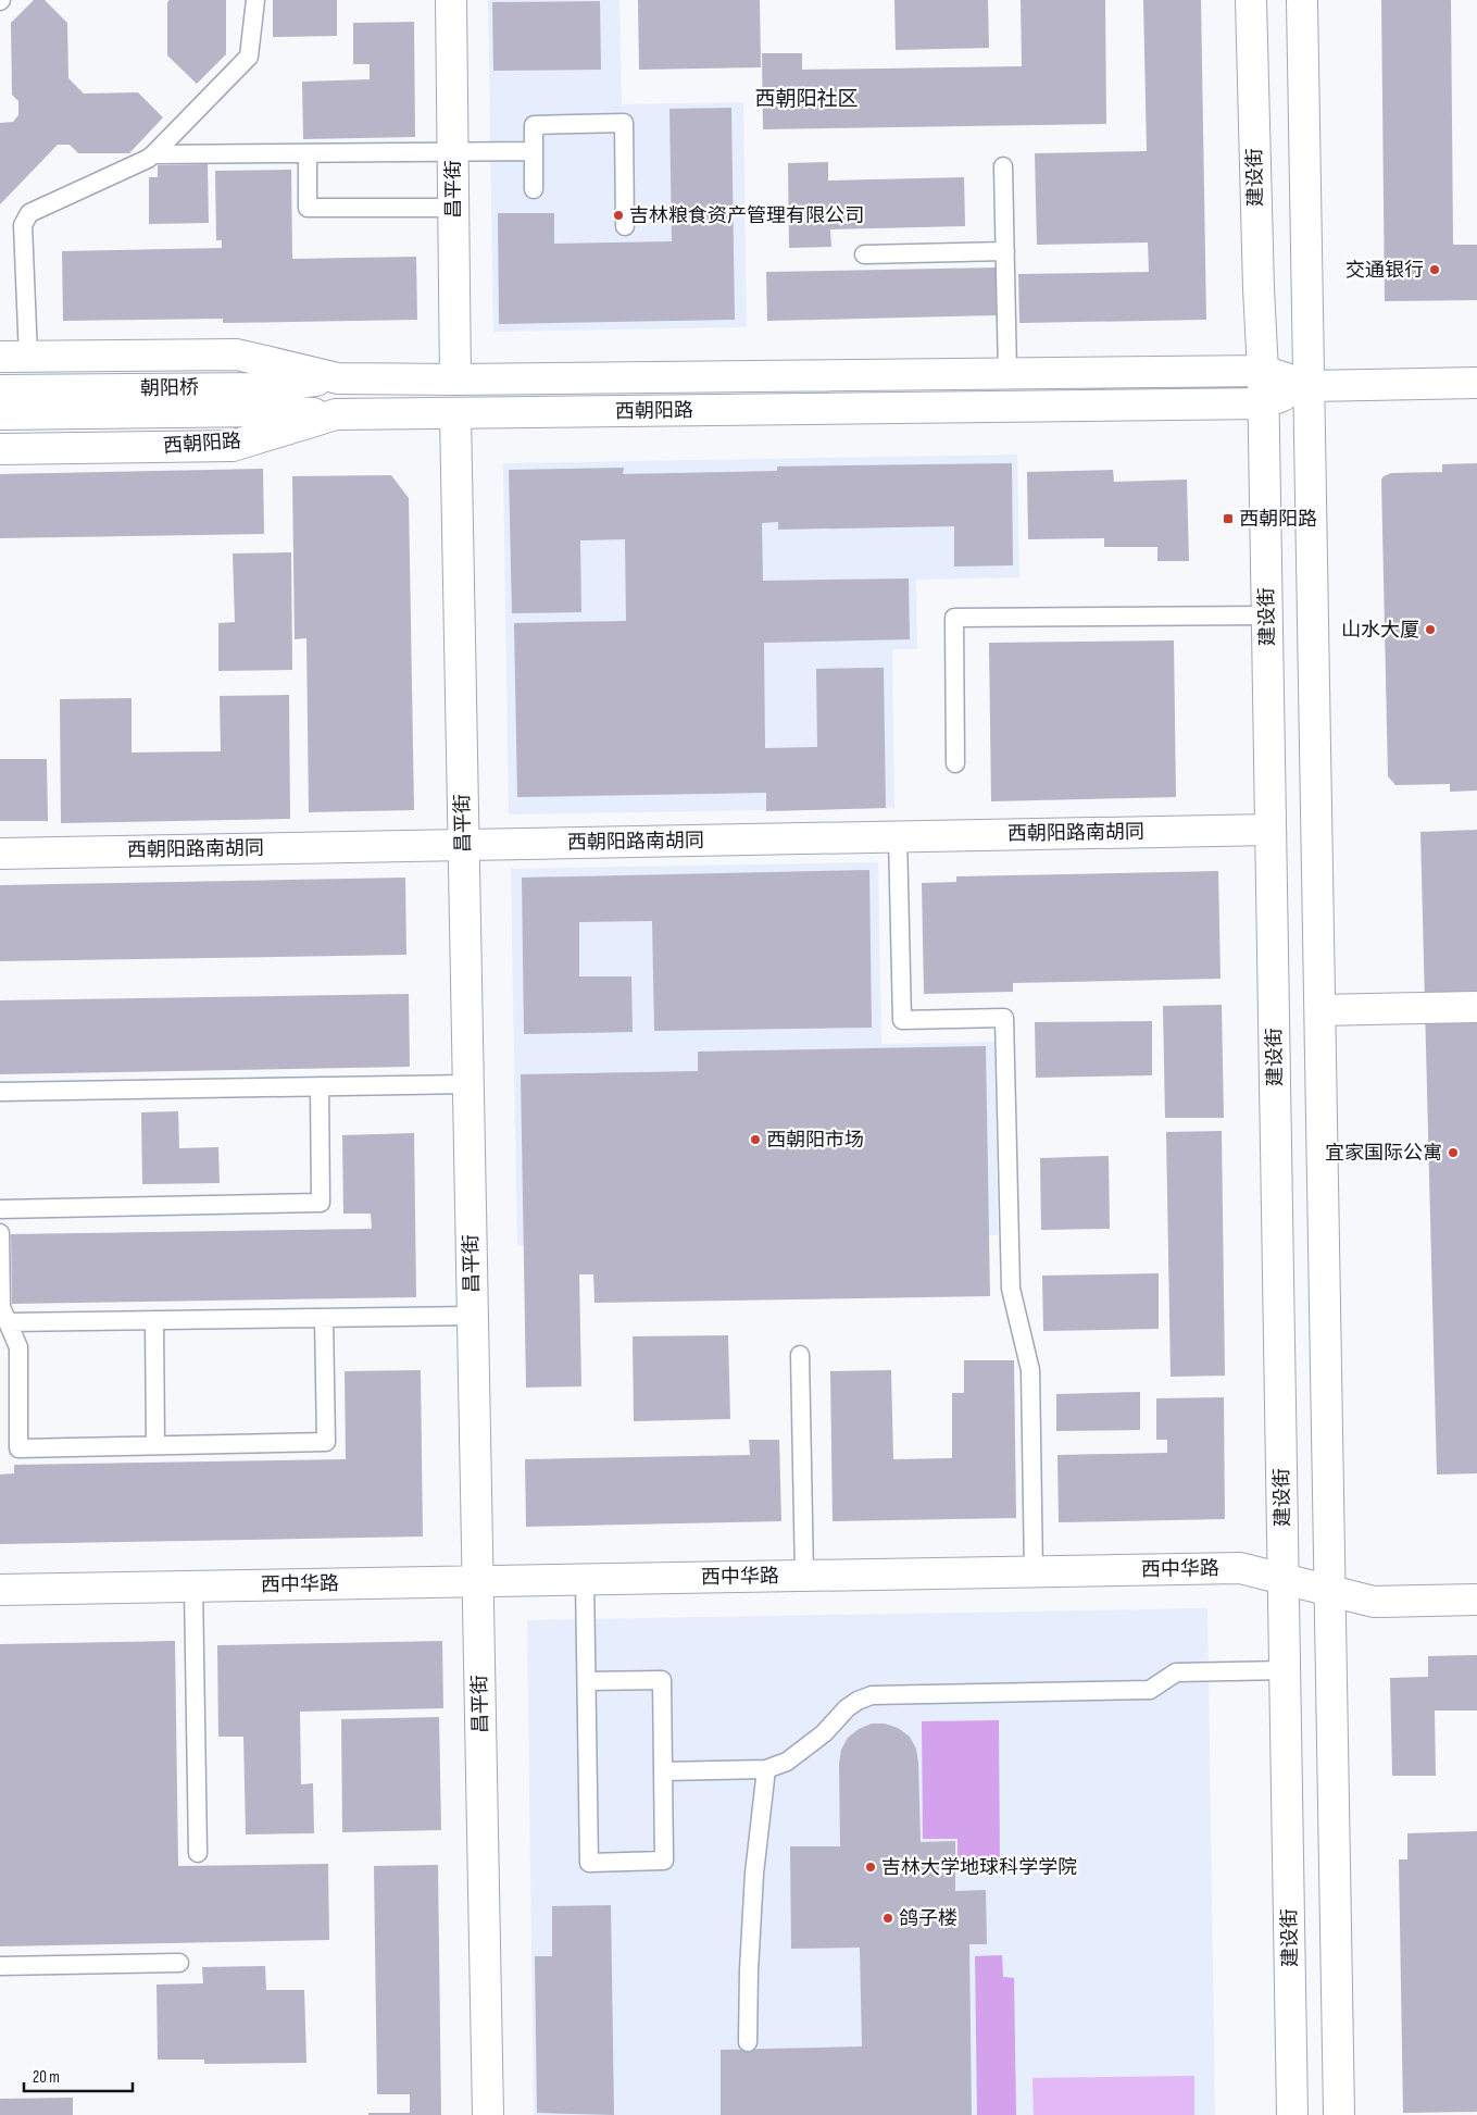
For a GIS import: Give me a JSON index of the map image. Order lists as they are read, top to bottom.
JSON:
{
  "streets": {
    "main road": [
      "建设街",
      "昌平街",
      "朝阳桥",
      "西朝阳路",
      "西朝阳路南胡同",
      "西中华路"
    ]
  },
  "crossings": [
    ["建设街", "西朝阳路"],
    ["建设街", "西朝阳路南胡同"],
    ["建设街", "西中华路"],
    ["昌平街", "西朝阳路"],
    ["昌平街", "西朝阳路南胡同"],
    ["昌平街", "西中华路"],
    ["朝阳桥", "西朝阳路"]
  ],
  "districts": ["西朝阳社区"],
  "places": {
    "other": [
      "吉林粮食资产管理有限公司",
      "交通银行",
      "山水大厦",
      "西朝阳市场",
      "宜家国际公寓",
      "吉林大学地球科学学院",
      "鸽子楼"
    ],
    "transit": ["西朝阳路"]
  },
  "scale_bar": "20 m"
}
